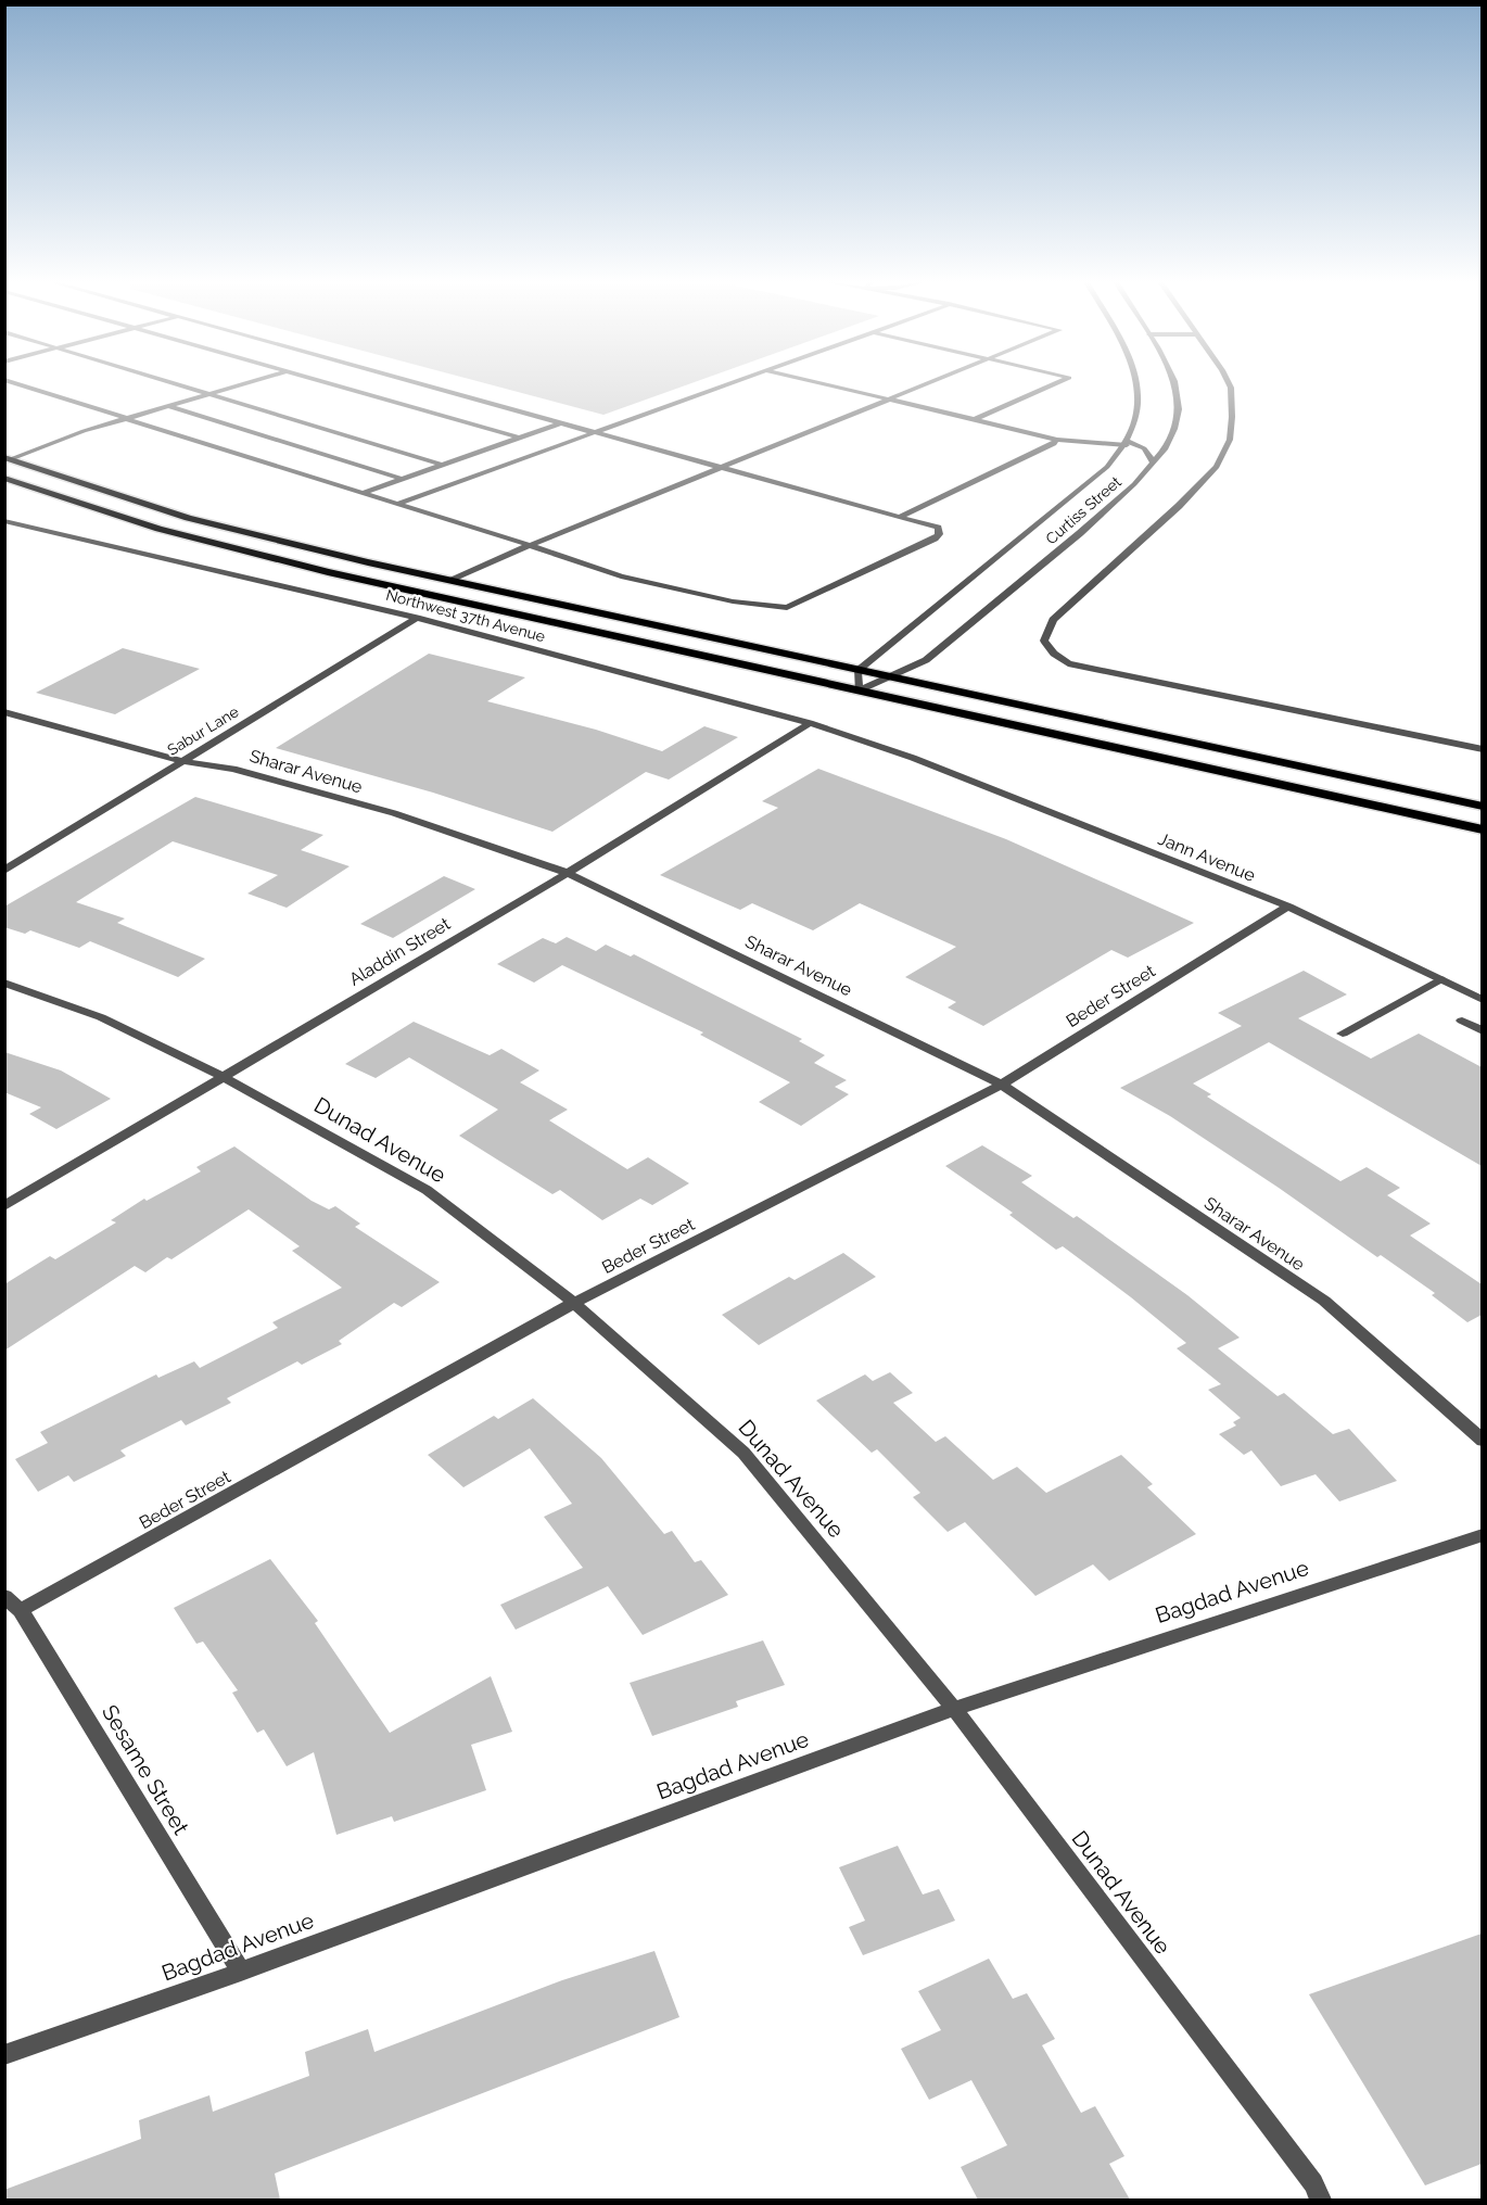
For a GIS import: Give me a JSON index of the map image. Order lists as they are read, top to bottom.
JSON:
{
  "streets": {
    "street": [
      "Curtiss Street",
      "Northwest 37th Avenue",
      "Sabur Lane",
      "Sharar Avenue",
      "Jann Avenue",
      "Aladdin Street",
      "Beder Street",
      "Dunad Avenue",
      "Bagdad Avenue",
      "Sesame Street"
    ]
  },
  "crossings": [
    ["Northwest 37th Avenue", "Sabur Lane"],
    ["Northwest 37th Avenue", "Jann Avenue"],
    ["Northwest 37th Avenue", "Aladdin Street"],
    ["Sabur Lane", "Sharar Avenue"],
    ["Sharar Avenue", "Aladdin Street"],
    ["Sharar Avenue", "Beder Street"],
    ["Jann Avenue", "Beder Street"],
    ["Aladdin Street", "Dunad Avenue"],
    ["Beder Street", "Dunad Avenue"],
    ["Beder Street", "Sesame Street"],
    ["Dunad Avenue", "Bagdad Avenue"],
    ["Bagdad Avenue", "Sesame Street"]
  ]
}
